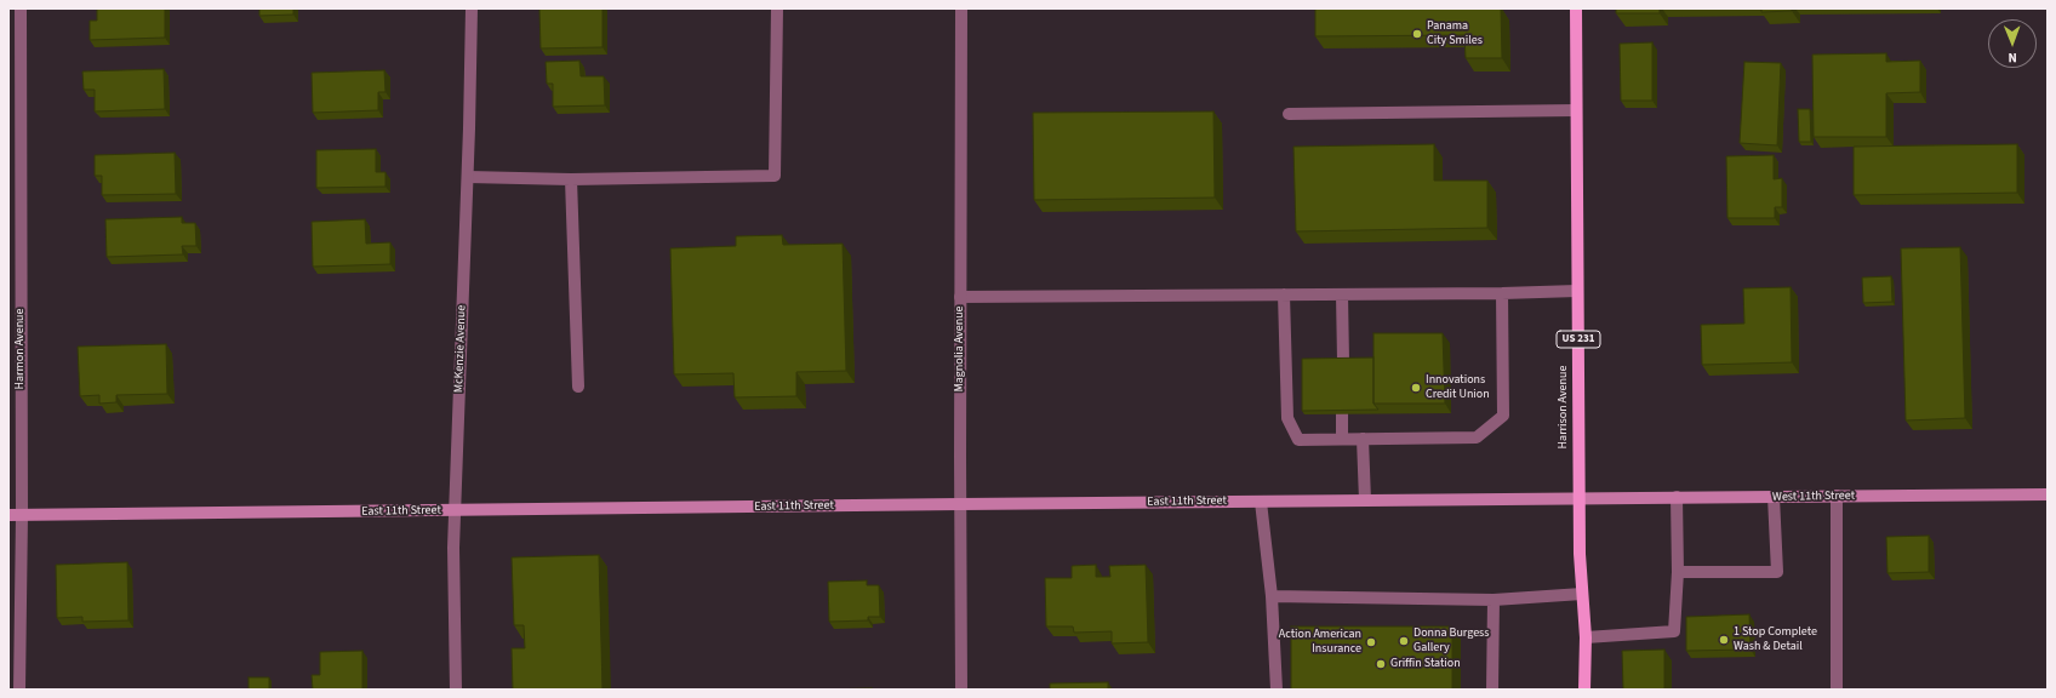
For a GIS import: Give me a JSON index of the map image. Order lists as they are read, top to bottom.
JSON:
{
  "streets": {
    "main road": [
      "US 231",
      "Harrison Avenue",
      "West 11th Street",
      "East 11th Street"
    ],
    "street": ["Harmon Avenue", "McKenzie Avenue", "Magnolia Avenue"]
  },
  "crossings": [
    ["Harmon Avenue", "East 11th Street"],
    ["McKenzie Avenue", "East 11th Street"],
    ["Magnolia Avenue", "East 11th Street"],
    ["Harrison Avenue", "West 11th Street"],
    ["Harrison Avenue", "East 11th Street"],
    ["West 11th Street", "East 11th Street"]
  ],
  "places": [
    "Panama City Smiles",
    "Innovations Credit Union",
    "1 Stop Complete Wash & Detail",
    "Donna Burgess Gallery",
    "Action American Insurance",
    "Griffin Station"
  ],
  "north": "bottom"
}
